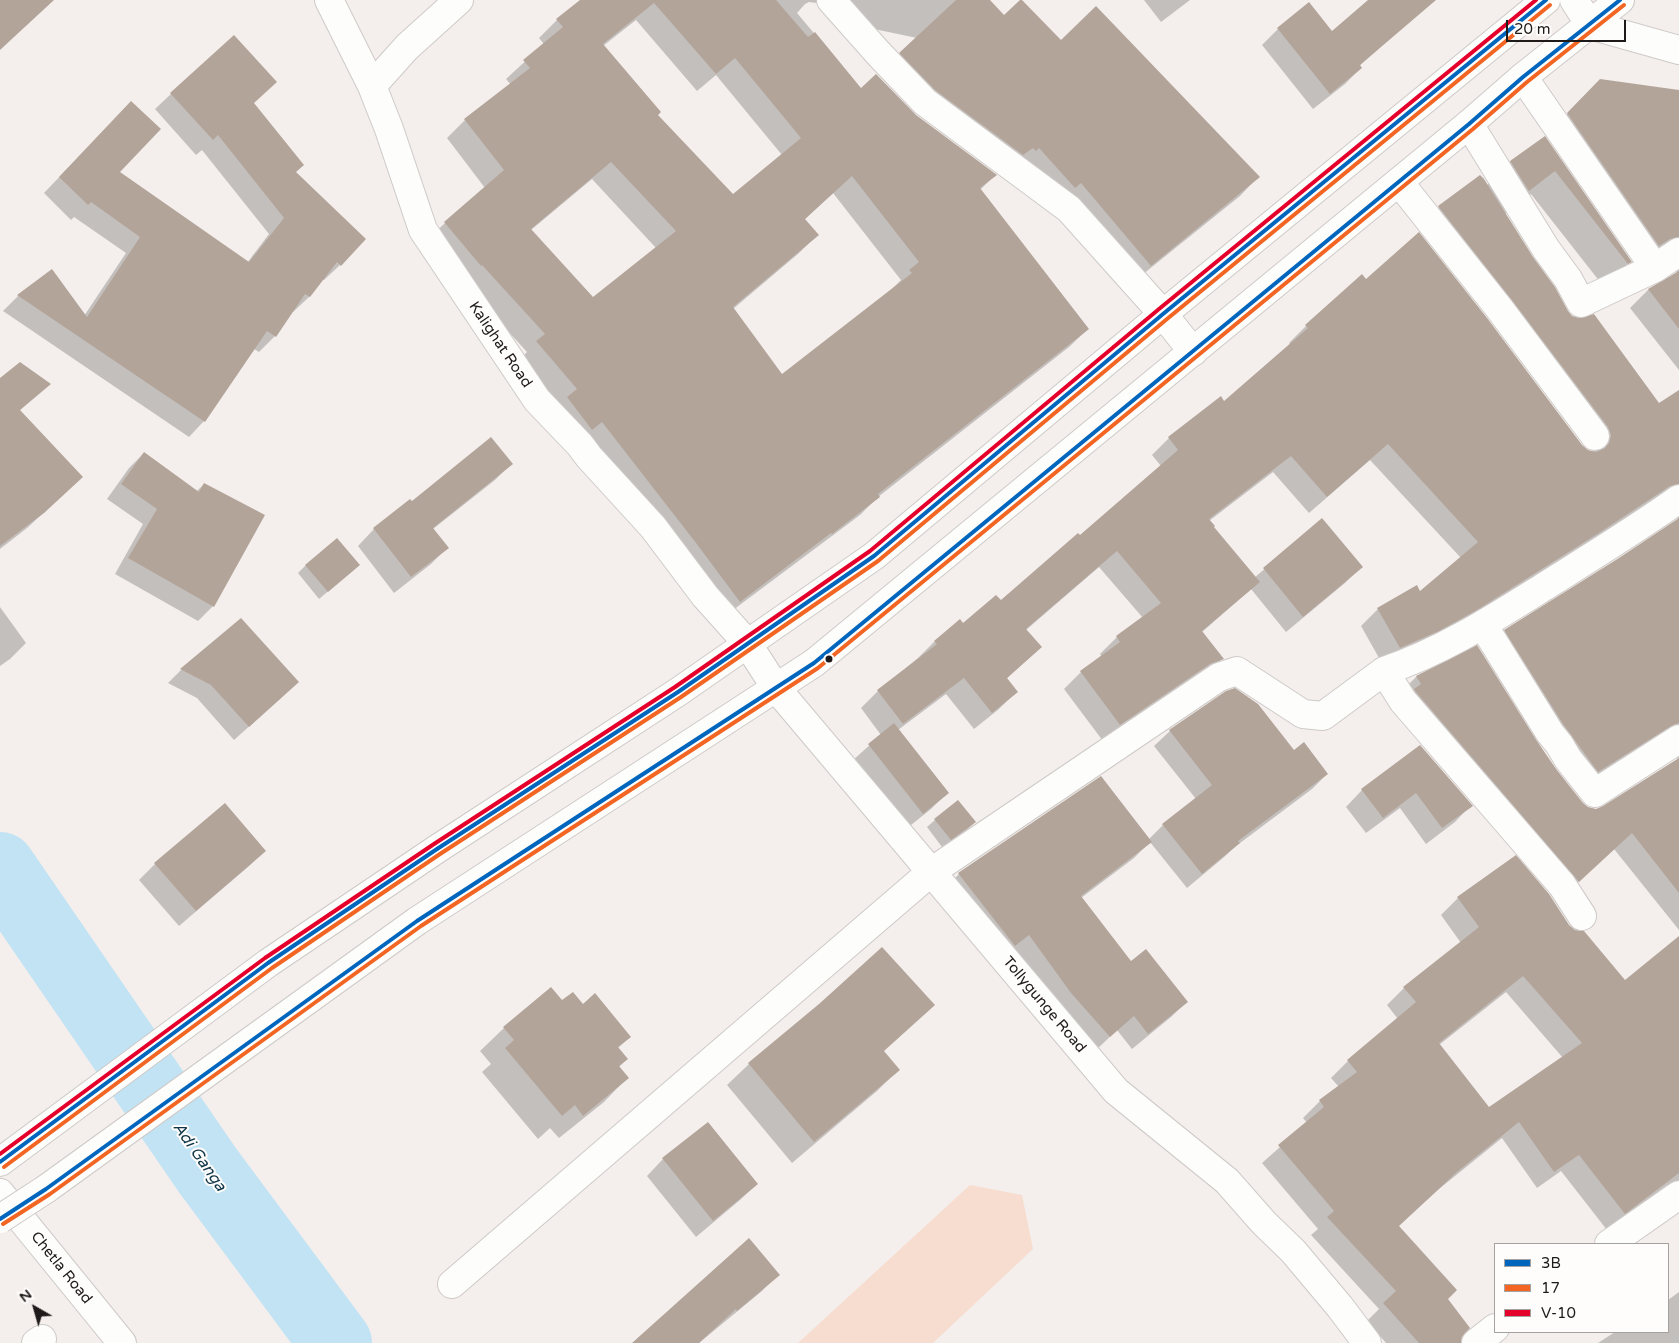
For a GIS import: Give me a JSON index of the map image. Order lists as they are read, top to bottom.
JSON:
{
  "streets": {
    "street": ["Kalighat Road", "Tollygunge Road", "Chetla Road"]
  },
  "crossings": [
    ["Kalighat Road", "Tollygunge Road"]
  ],
  "water": ["Adi Ganga"],
  "lines": ["transit line 3B", "transit line V-10", "transit line 17"],
  "legend": ["3B", "17", "V-10"],
  "scale_bar": "20 m",
  "north": "top left"
}
